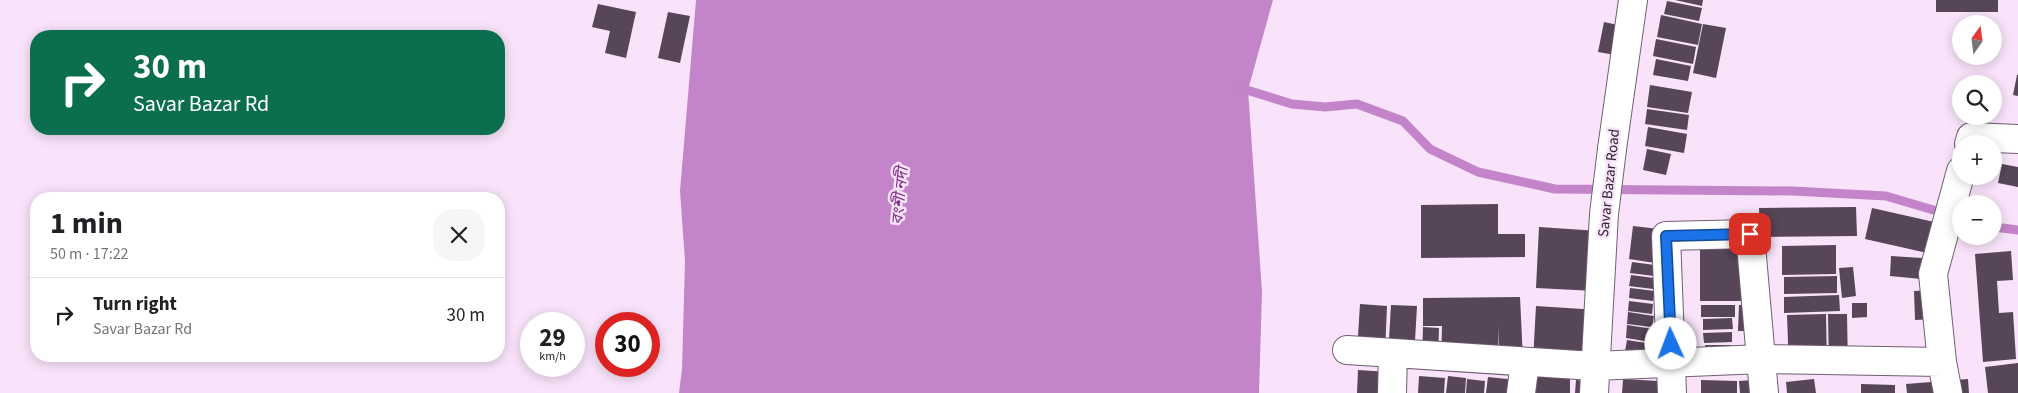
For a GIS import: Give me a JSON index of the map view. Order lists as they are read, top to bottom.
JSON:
{
  "streets": {
    "street": ["Savar Bazar Road"]
  },
  "water": ["বংশী নদী"],
  "north": "top",
  "page": {
    "map_buttons": ["+", "−"],
    "turn": ["30 m", "Savar Bazar Rd"],
    "heading": ["1 min", "50 m · 17:22"],
    "list": [
      {
        "name": "Turn right",
        "note": "Savar Bazar Rd",
        "value": "30 m"
      }
    ],
    "speed": "29 km/h",
    "limit": "30"
  }
}
